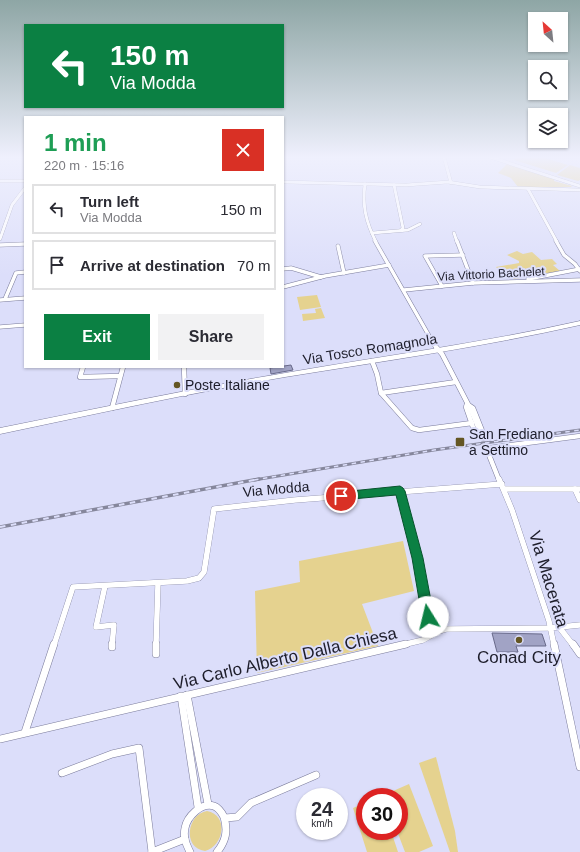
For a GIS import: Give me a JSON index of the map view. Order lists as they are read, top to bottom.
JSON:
{
  "streets": {
    "main road": ["Via Tosco Romagnola"],
    "street": [
      "Via Vittorio Bachelet",
      "Via Modda",
      "Via Macerata",
      "Via Carlo Alberto Dalla Chiesa"
    ]
  },
  "crossings": [
    ["Via Modda", "Via Macerata"],
    ["Via Modda", "Via Carlo Alberto Dalla Chiesa"],
    ["Via Macerata", "Via Carlo Alberto Dalla Chiesa"]
  ],
  "places": {
    "other": ["Poste Italiane", "Conad City"],
    "transit": ["San Frediano a Settimo"]
  },
  "north": "top left",
  "page": {
    "turn": ["150 m", "Via Modda"],
    "heading": ["1 min", "220 m · 15:16"],
    "list": [
      {
        "name": "Turn left",
        "note": "Via Modda",
        "value": "150 m"
      },
      {
        "name": "Arrive at destination",
        "value": "70 m"
      }
    ],
    "buttons": ["Exit", "Share"],
    "speed": "24 km/h",
    "limit": "30"
  }
}
